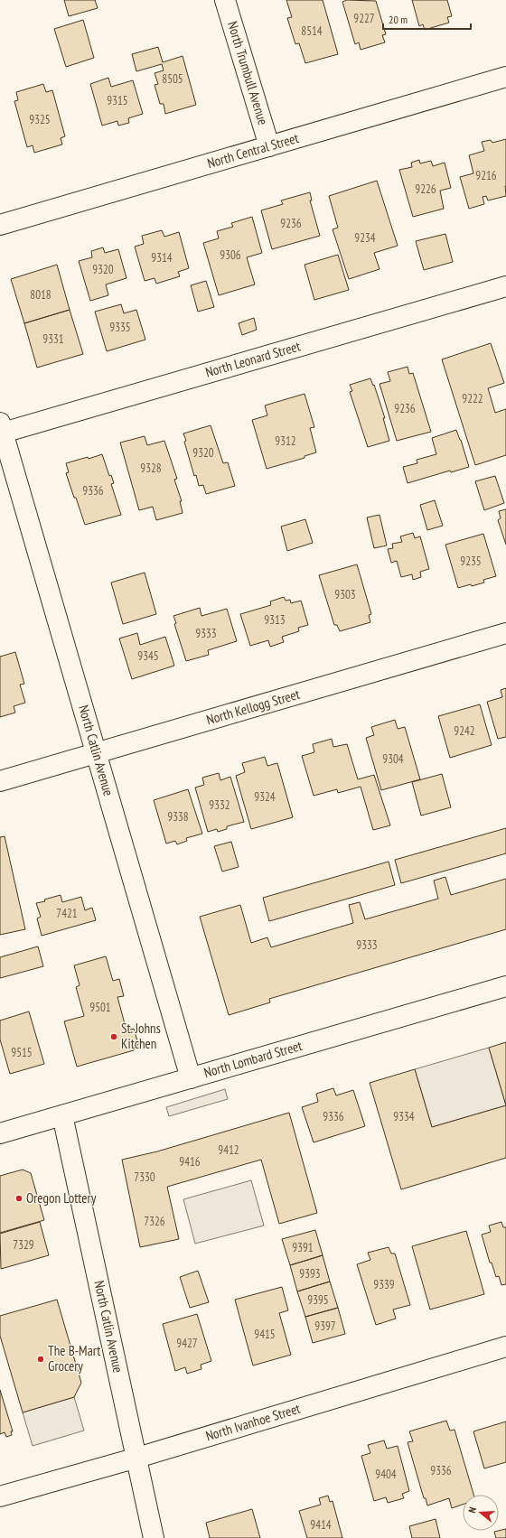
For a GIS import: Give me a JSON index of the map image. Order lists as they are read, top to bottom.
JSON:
{
  "streets": {
    "street": [
      "North Trumbull Avenue",
      "North Central Street",
      "North Leonard Street",
      "North Kellogg Street",
      "North Catlin Avenue",
      "North Lombard Street",
      "North Ivanhoe Street"
    ]
  },
  "crossings": [
    ["North Trumbull Avenue", "North Central Street"],
    ["North Leonard Street", "North Catlin Avenue"],
    ["North Kellogg Street", "North Catlin Avenue"],
    ["North Catlin Avenue", "North Lombard Street"],
    ["North Catlin Avenue", "North Ivanhoe Street"]
  ],
  "places": ["St. Johns Kitchen", "Oregon Lottery", "The B-Mart Grocery"],
  "house_numbers": [
    "9227",
    "8514",
    "8505",
    "9315",
    "9325",
    "9216",
    "9226",
    "9236",
    "9234",
    "9306",
    "9314",
    "9320",
    "8018",
    "9335",
    "9331",
    "9222",
    "9236",
    "9312",
    "9320",
    "9328",
    "9336",
    "9235",
    "9303",
    "9313",
    "9333",
    "9345",
    "9242",
    "9304",
    "9324",
    "9332",
    "9338",
    "7421",
    "9333",
    "9501",
    "9515",
    "9336",
    "9334",
    "9412",
    "9416",
    "7330",
    "7326",
    "7329",
    "9391",
    "9393",
    "9339",
    "9395",
    "9397",
    "9415",
    "9427",
    "9336",
    "9404",
    "9414"
  ],
  "scale_bar": "20 m",
  "north": "left"
}
